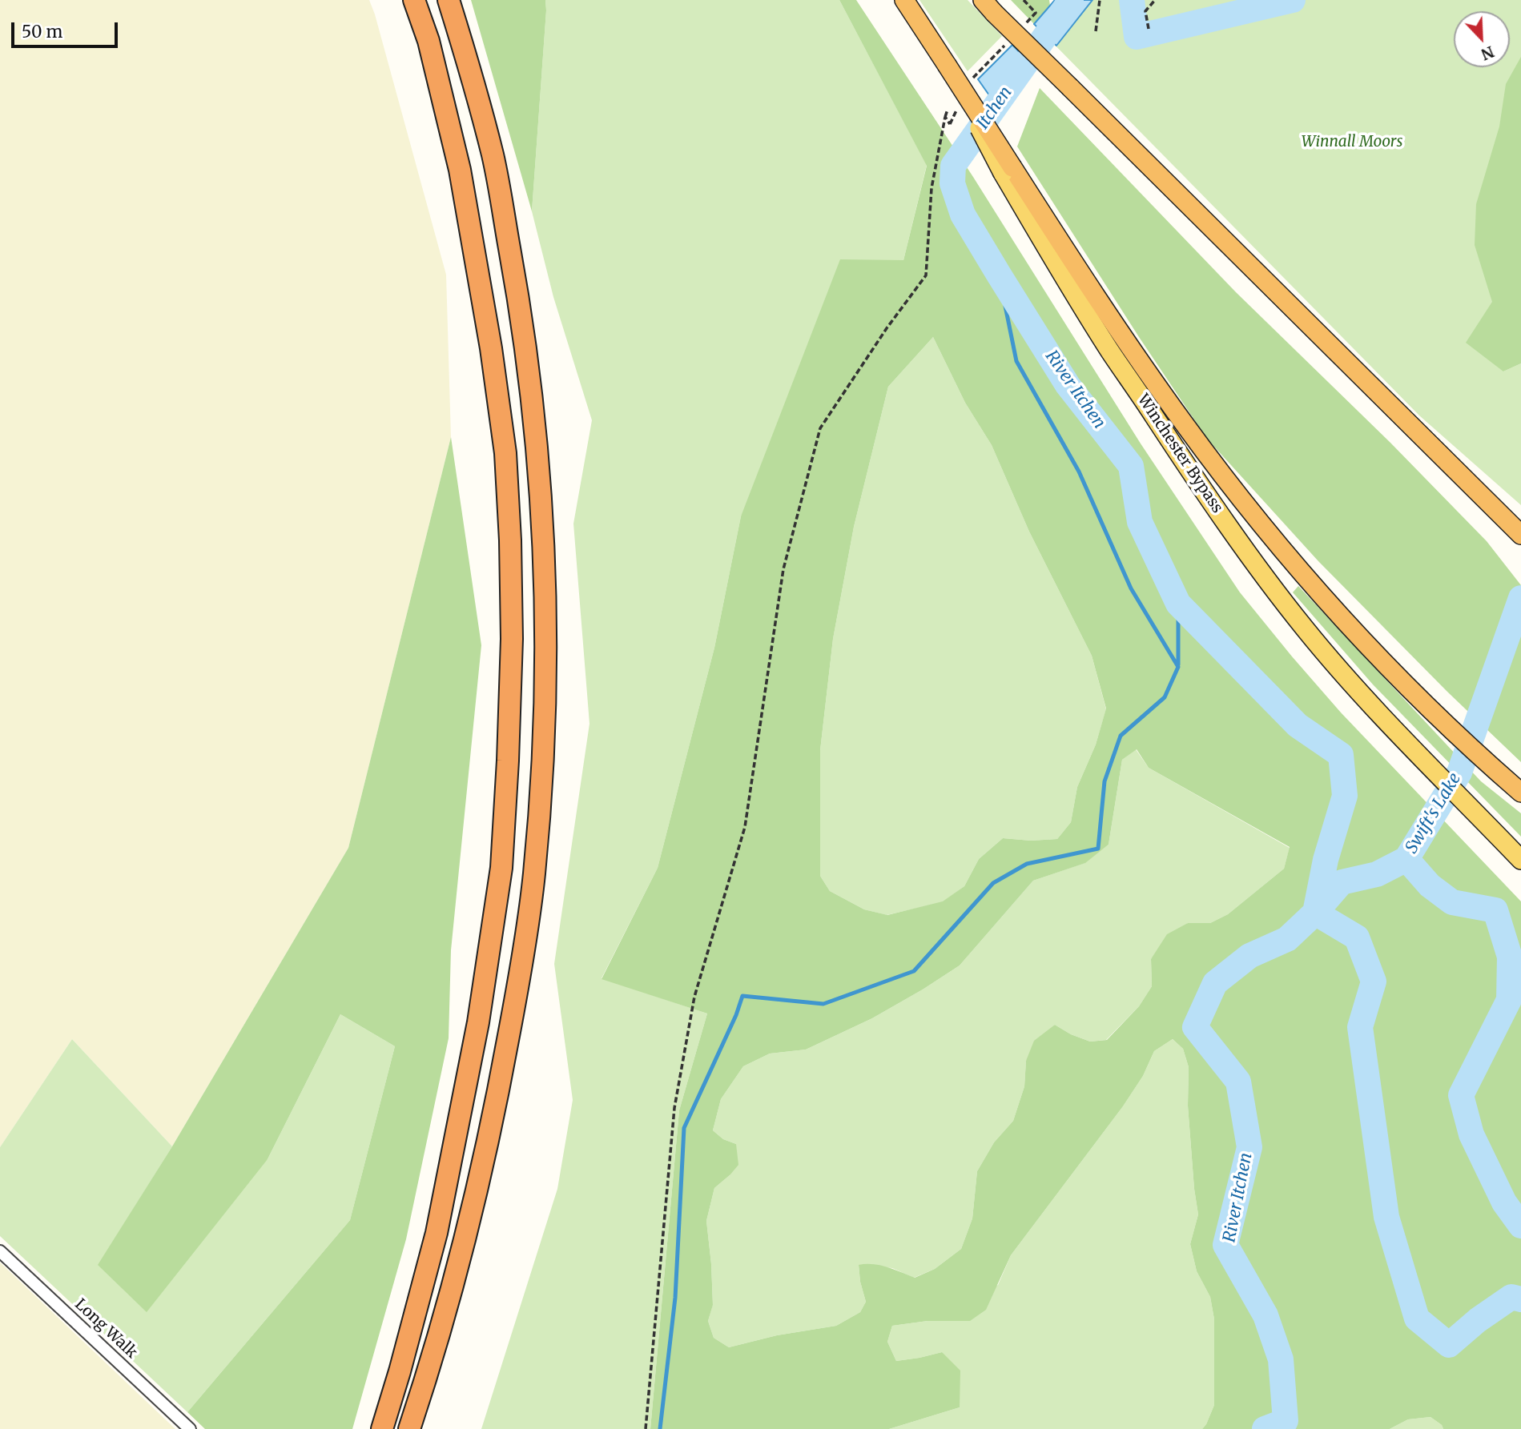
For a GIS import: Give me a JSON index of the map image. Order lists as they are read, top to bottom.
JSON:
{
  "streets": {
    "main road": ["Winchester Bypass"],
    "street": ["Long Walk"]
  },
  "water": ["Itchen", "River Itchen", "Swift's Lake"],
  "parks": ["Winnall Moors"],
  "scale_bar": "50 m",
  "north": "bottom right"
}
